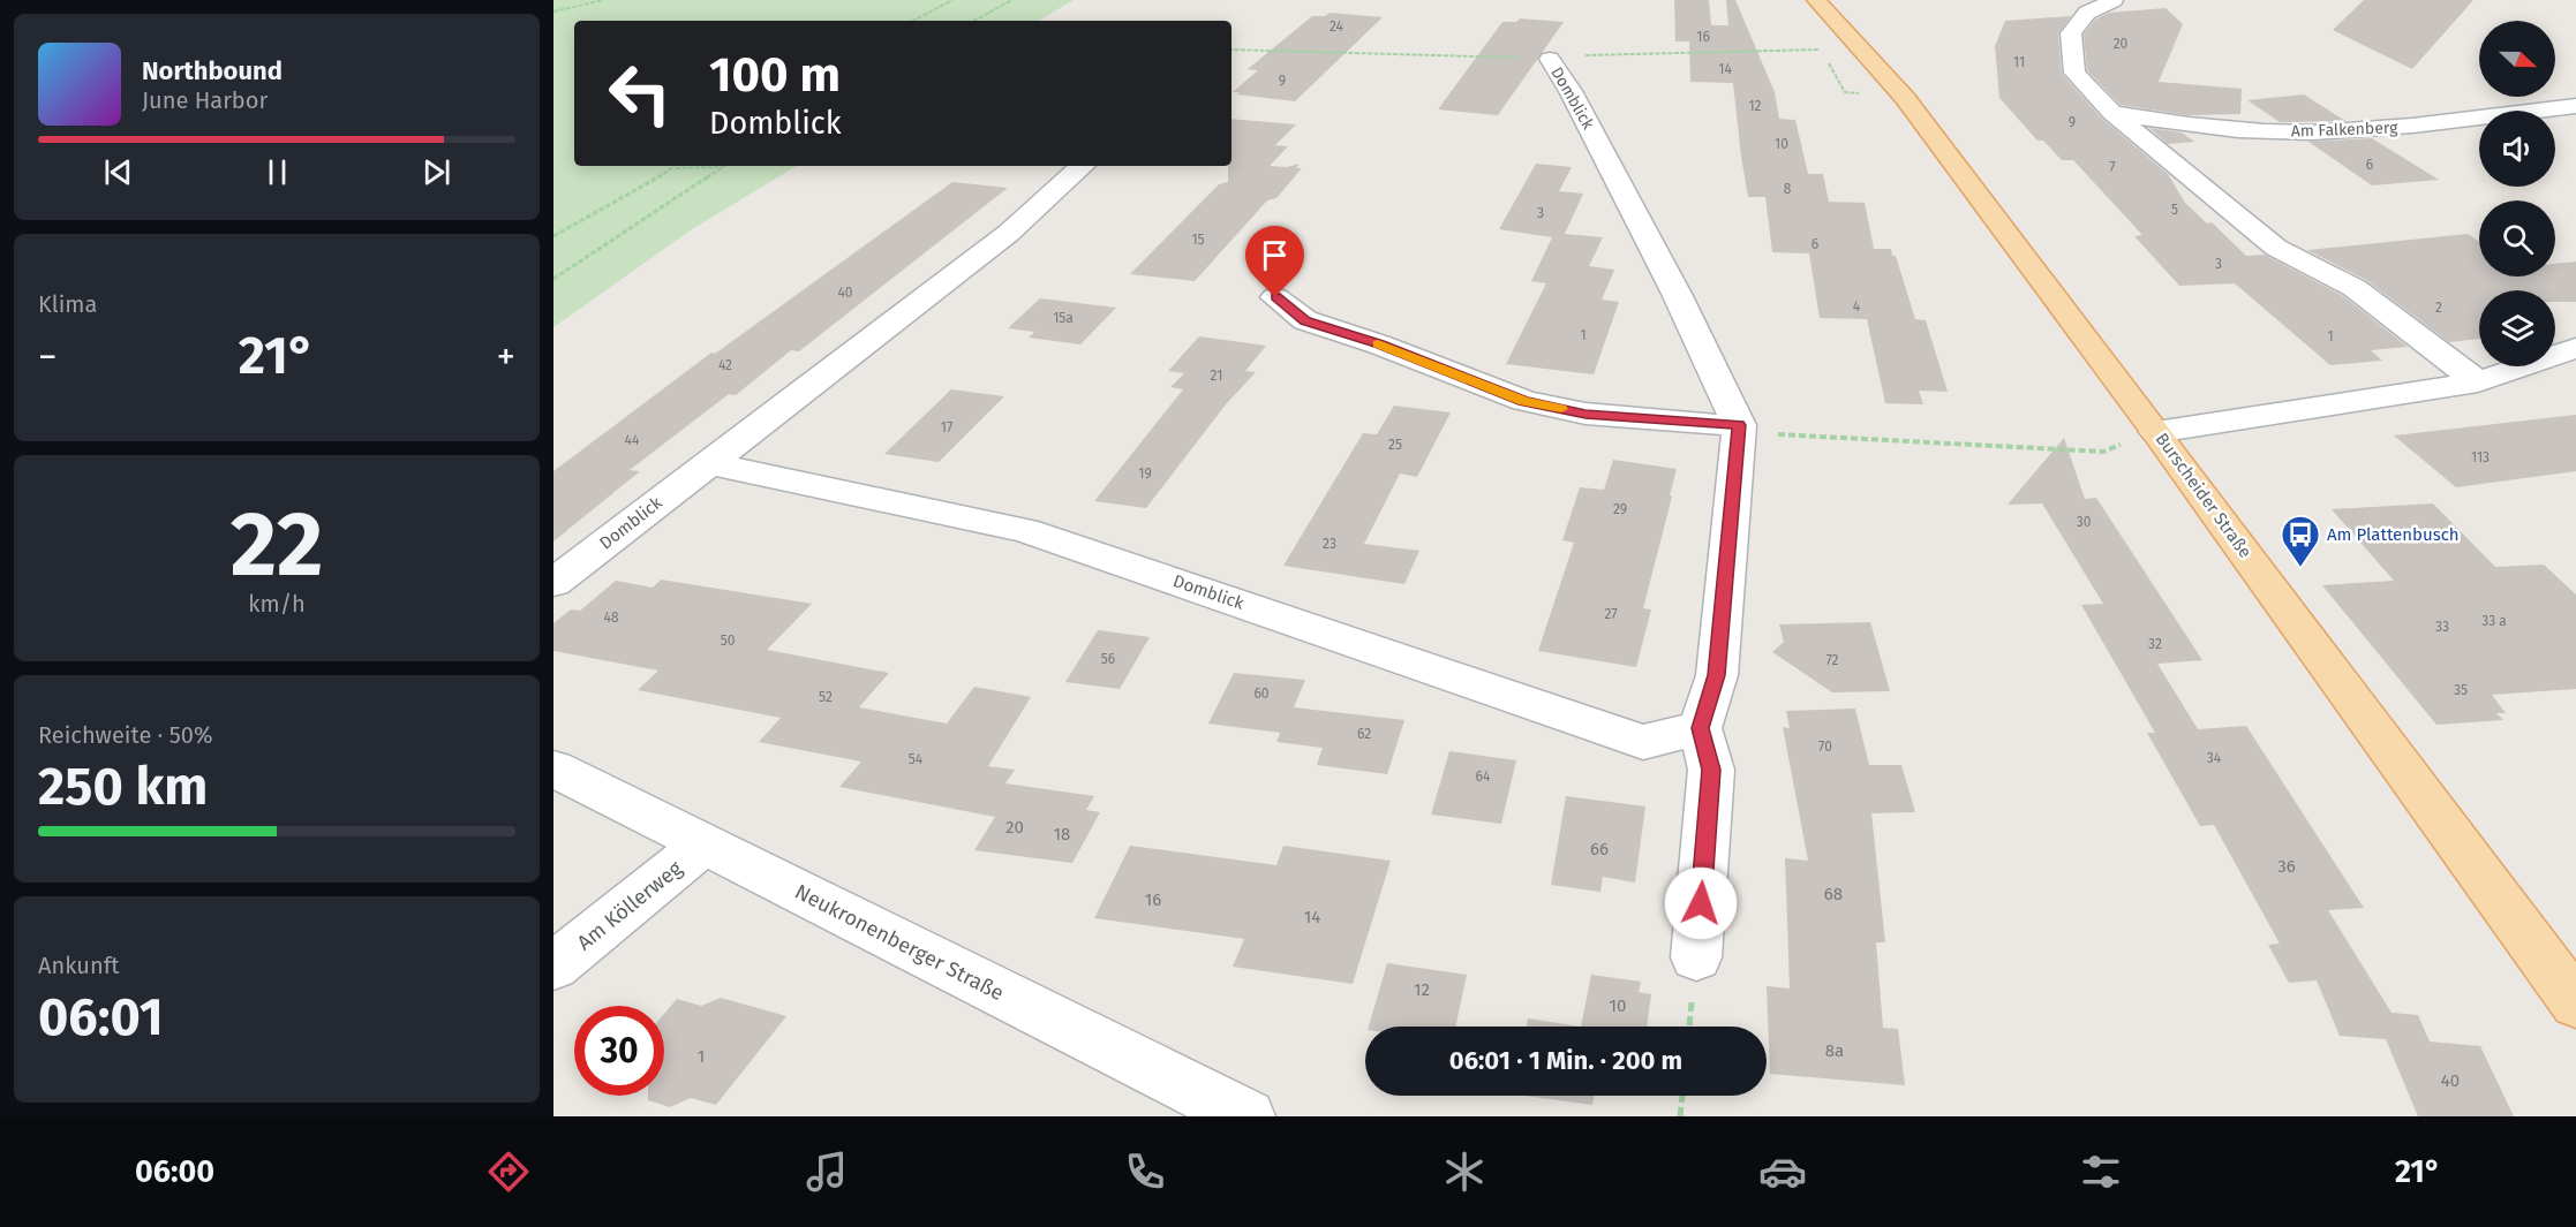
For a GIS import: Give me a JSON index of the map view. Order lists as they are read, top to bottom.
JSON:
{
  "streets": {
    "main road": ["Burscheider Straße"],
    "street": [
      "Domblick",
      "Am Falkenberg",
      "Am Köllerweg",
      "Neukronenberger Straße"
    ]
  },
  "crossings": [
    ["Am Köllerweg", "Neukronenberger Straße"]
  ],
  "places": {
    "bus stop": ["Am Plattenbusch"]
  },
  "house_numbers": [
    "24",
    "16",
    "20",
    "11",
    "14",
    "9",
    "12",
    "9",
    "10",
    "6",
    "7",
    "8",
    "5",
    "3",
    "15",
    "6",
    "3",
    "40",
    "4",
    "2",
    "15a",
    "1",
    "1",
    "42",
    "21",
    "17",
    "44",
    "25",
    "113",
    "19",
    "29",
    "30",
    "23",
    "27",
    "48",
    "33 a",
    "33",
    "50",
    "32",
    "56",
    "72",
    "35",
    "60",
    "52",
    "62",
    "70",
    "34",
    "54",
    "64",
    "20",
    "18",
    "66",
    "36",
    "68",
    "16",
    "14",
    "12",
    "10",
    "8a",
    "1",
    "40"
  ],
  "north": "right",
  "page": {
    "turn": ["100 m", "Domblick"],
    "song": ["Northbound", "June Harbor"],
    "tile": [
      "Klima",
      ["22", "km/h"],
      ["Reichweite · 50%", "250 km"],
      ["Ankunft", "06:01"]
    ],
    "heat": ["−", "21°", "+"],
    "limit": "30",
    "trip": "06:01 · 1 Min. · 200 m",
    "tabs": ["06:00", "21°"]
  }
}
